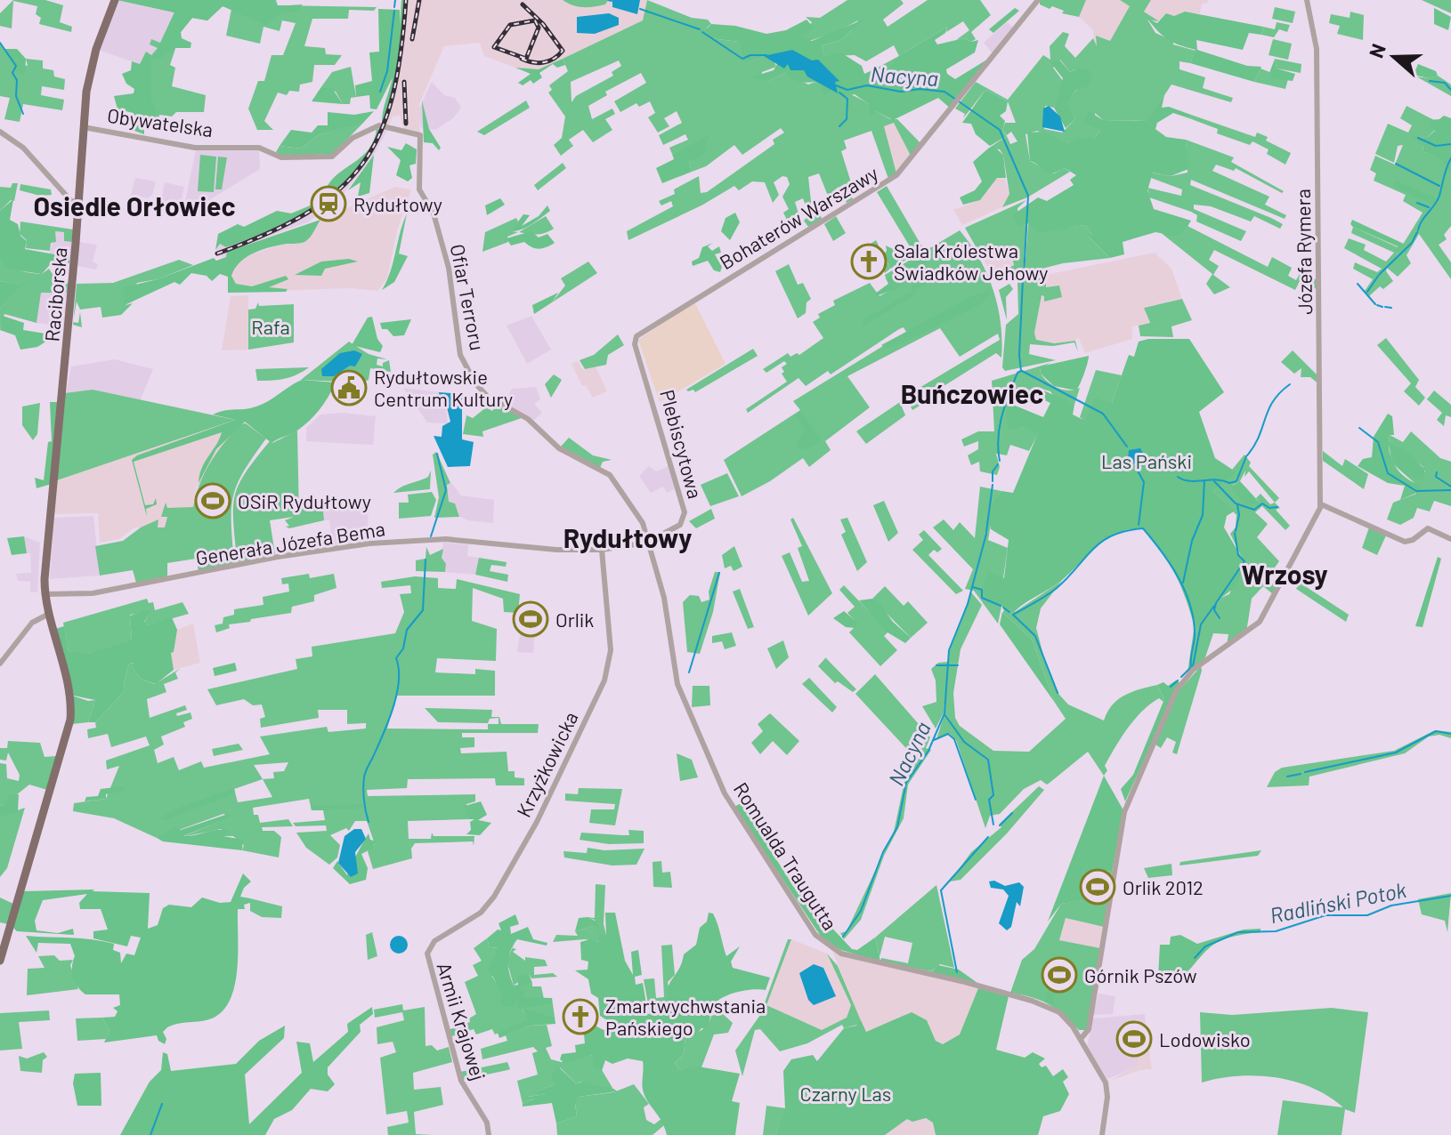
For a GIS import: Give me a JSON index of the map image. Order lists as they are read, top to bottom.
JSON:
{
  "streets": {
    "main road": ["Raciborska"],
    "street": [
      "Obywatelska",
      "Bohaterów Warszawy",
      "Józefa Rymera",
      "Ofiar Terroru",
      "Plebiscytowa",
      "Generała Józefa Bema",
      "Krzyżkowicka",
      "Romualda Traugutta",
      "Armii Krajowej"
    ]
  },
  "crossings": [
    ["Obywatelska", "Raciborska"],
    ["Obywatelska", "Ofiar Terroru"],
    ["Bohaterów Warszawy", "Plebiscytowa"],
    ["Raciborska", "Generała Józefa Bema"],
    ["Ofiar Terroru", "Plebiscytowa"],
    ["Ofiar Terroru", "Generała Józefa Bema"],
    ["Ofiar Terroru", "Romualda Traugutta"],
    ["Plebiscytowa", "Generała Józefa Bema"],
    ["Plebiscytowa", "Romualda Traugutta"],
    ["Generała Józefa Bema", "Krzyżkowicka"],
    ["Generała Józefa Bema", "Romualda Traugutta"],
    ["Krzyżkowicka", "Armii Krajowej"]
  ],
  "districts": [
    "Osiedle Orłowiec",
    "Buńczowiec",
    "Rydułtowy",
    "Wrzosy"
  ],
  "water": ["Nacyna", "Radliński Potok"],
  "parks": ["Rafa", "Las Pański", "Czarny Las"],
  "places": {
    "station": ["Rydułtowy"],
    "church": ["Sala Królestwa Świadków Jehowy", "Zmartwychwstania Pańskiego"],
    "public building": ["Rydułtowskie Centrum Kultury"],
    "sports": [
      "OSiR Rydułtowy",
      "Orlik",
      "Orlik 2012",
      "Górnik Pszów",
      "Lodowisko"
    ]
  },
  "north": "left"
}
